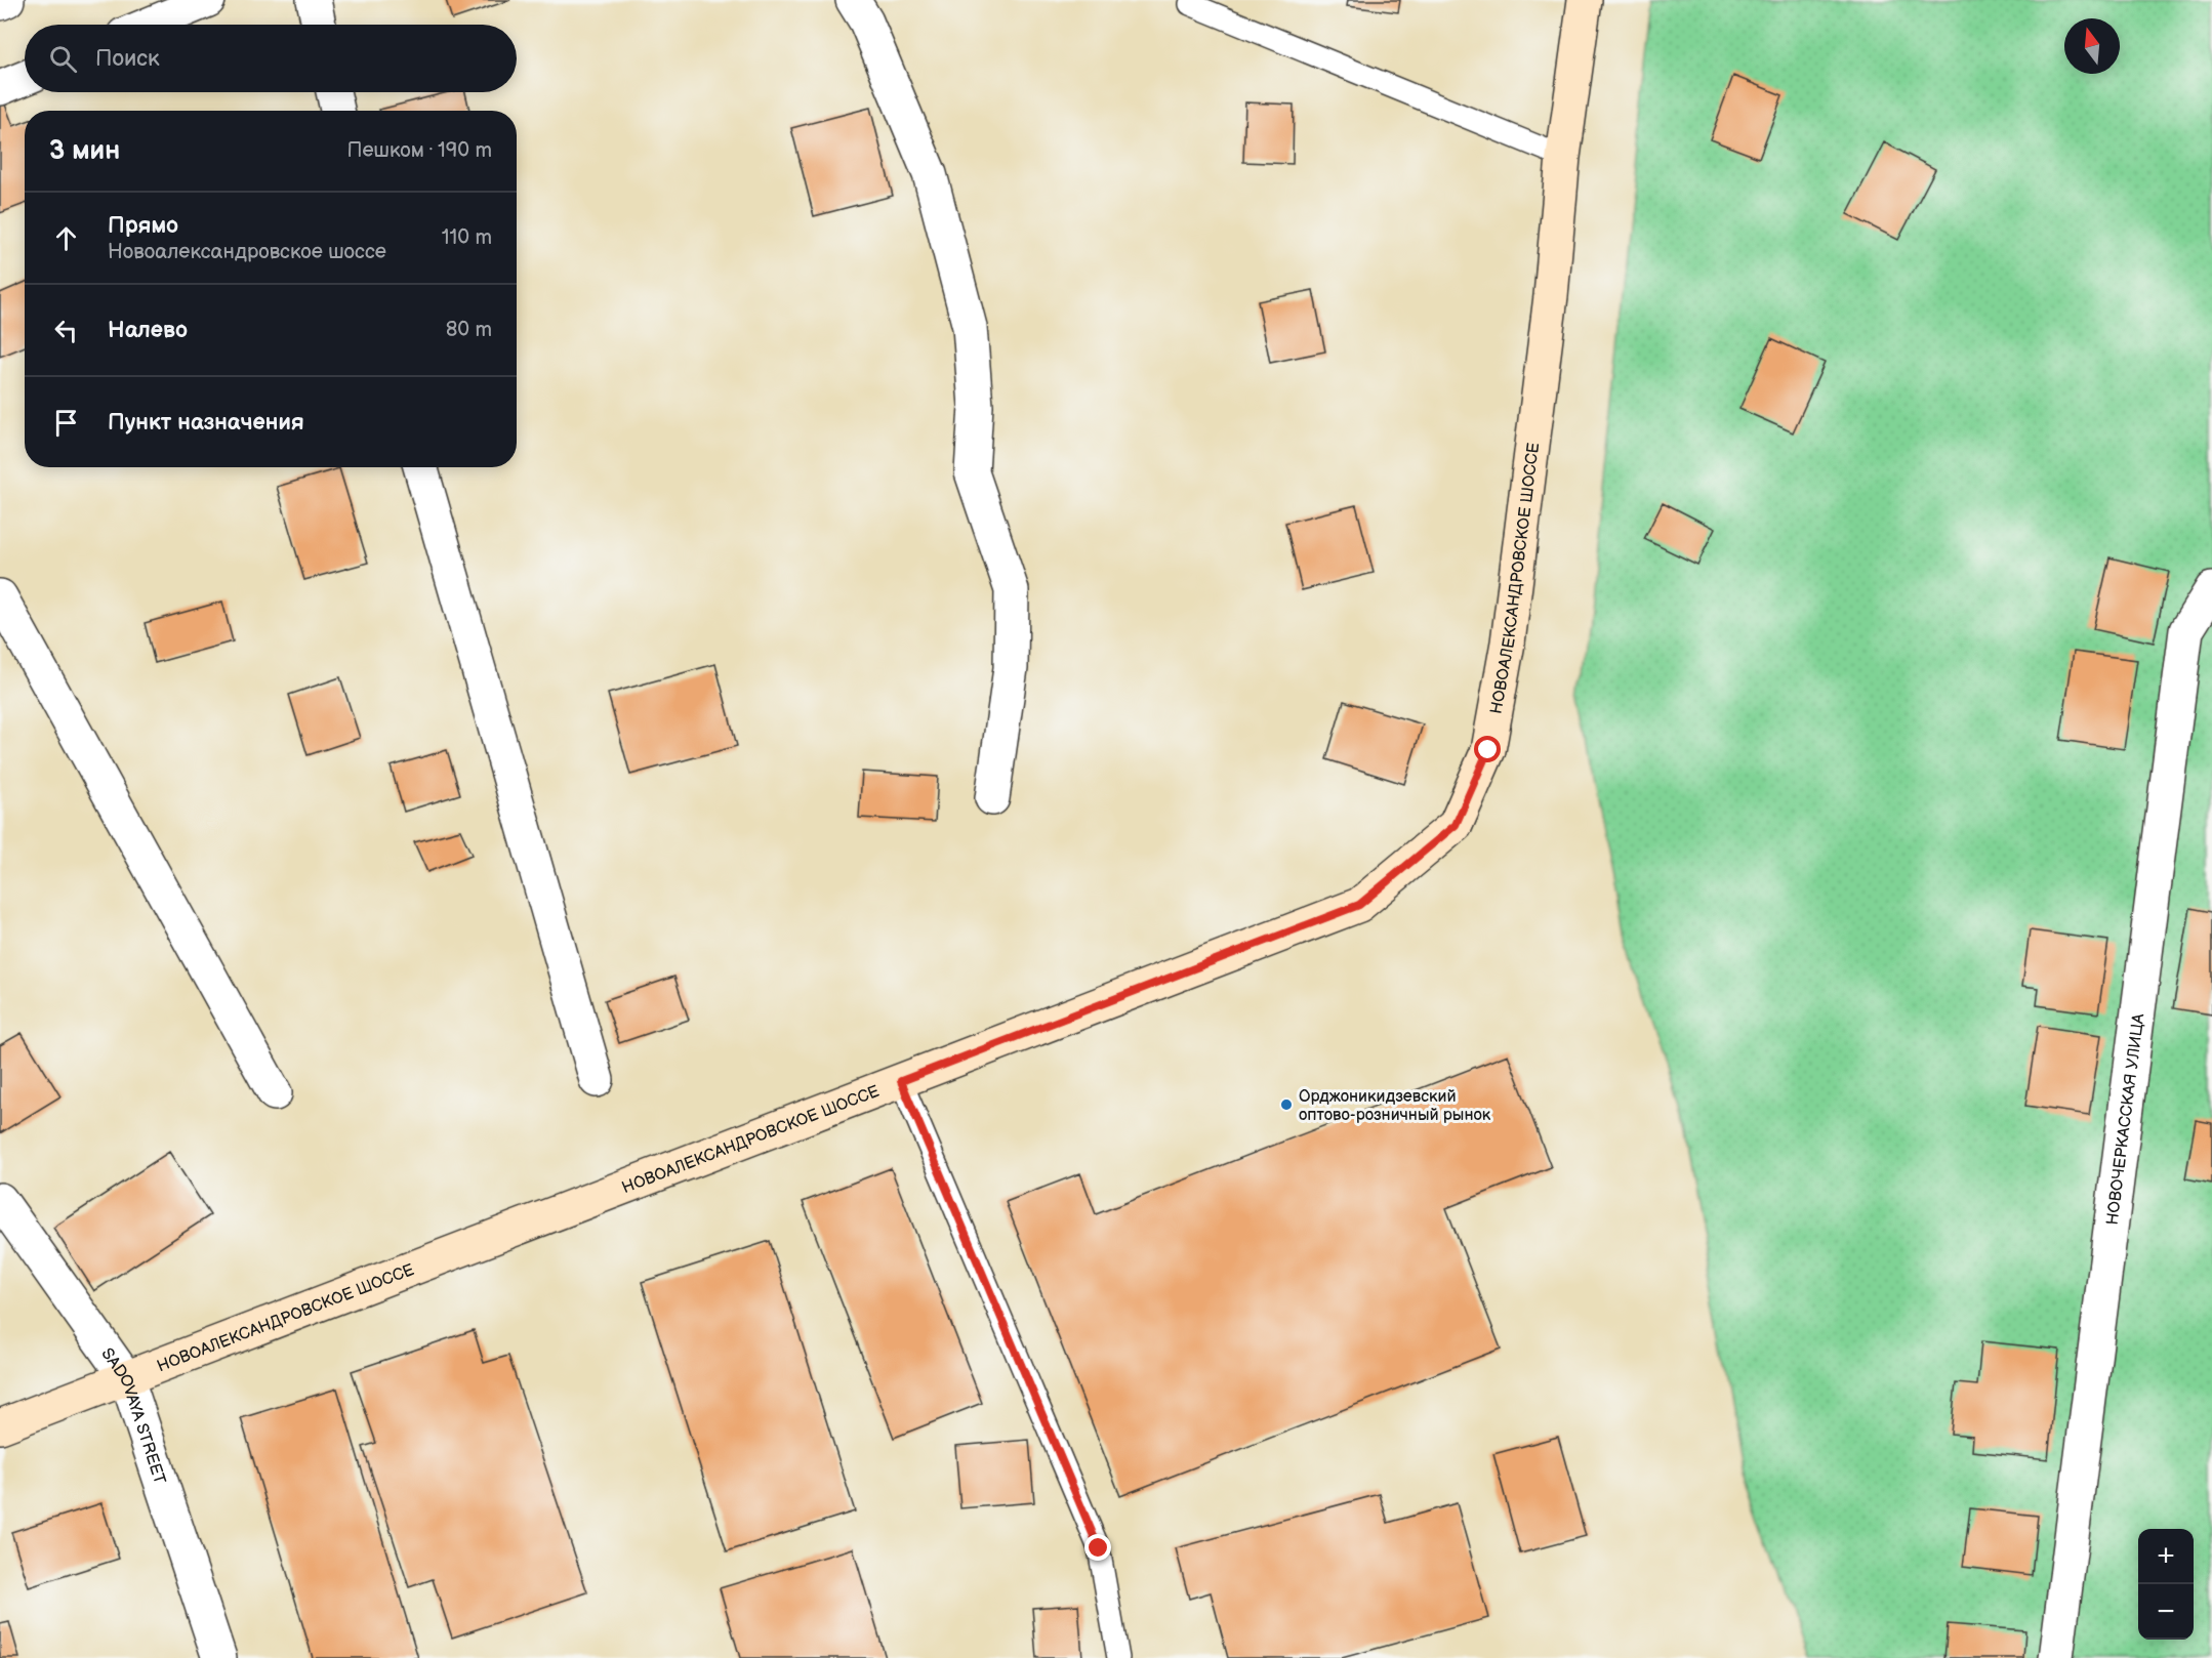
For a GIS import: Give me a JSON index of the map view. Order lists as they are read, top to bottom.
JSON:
{
  "streets": {
    "main road": ["НОВОАЛЕКСАНДРОВСКОЕ ШОССЕ"],
    "street": ["НОВОЧЕРКАССКАЯ УЛИЦА", "SADOVAYA STREET"]
  },
  "crossings": [
    ["НОВОАЛЕКСАНДРОВСКОЕ ШОССЕ", "SADOVAYA STREET"]
  ],
  "places": ["Орджоникидзевский оптово-розничный рынок"],
  "north": "top",
  "page": {
    "search": "Поиск",
    "heading": ["3 мин", "Пешком · 190 m"],
    "list": [
      ["Прямо", "Новоалександровское шоссе", "110 m"],
      ["Налево", "80 m"],
      "Пункт назначения"
    ],
    "map_buttons": ["+", "−"]
  }
}
